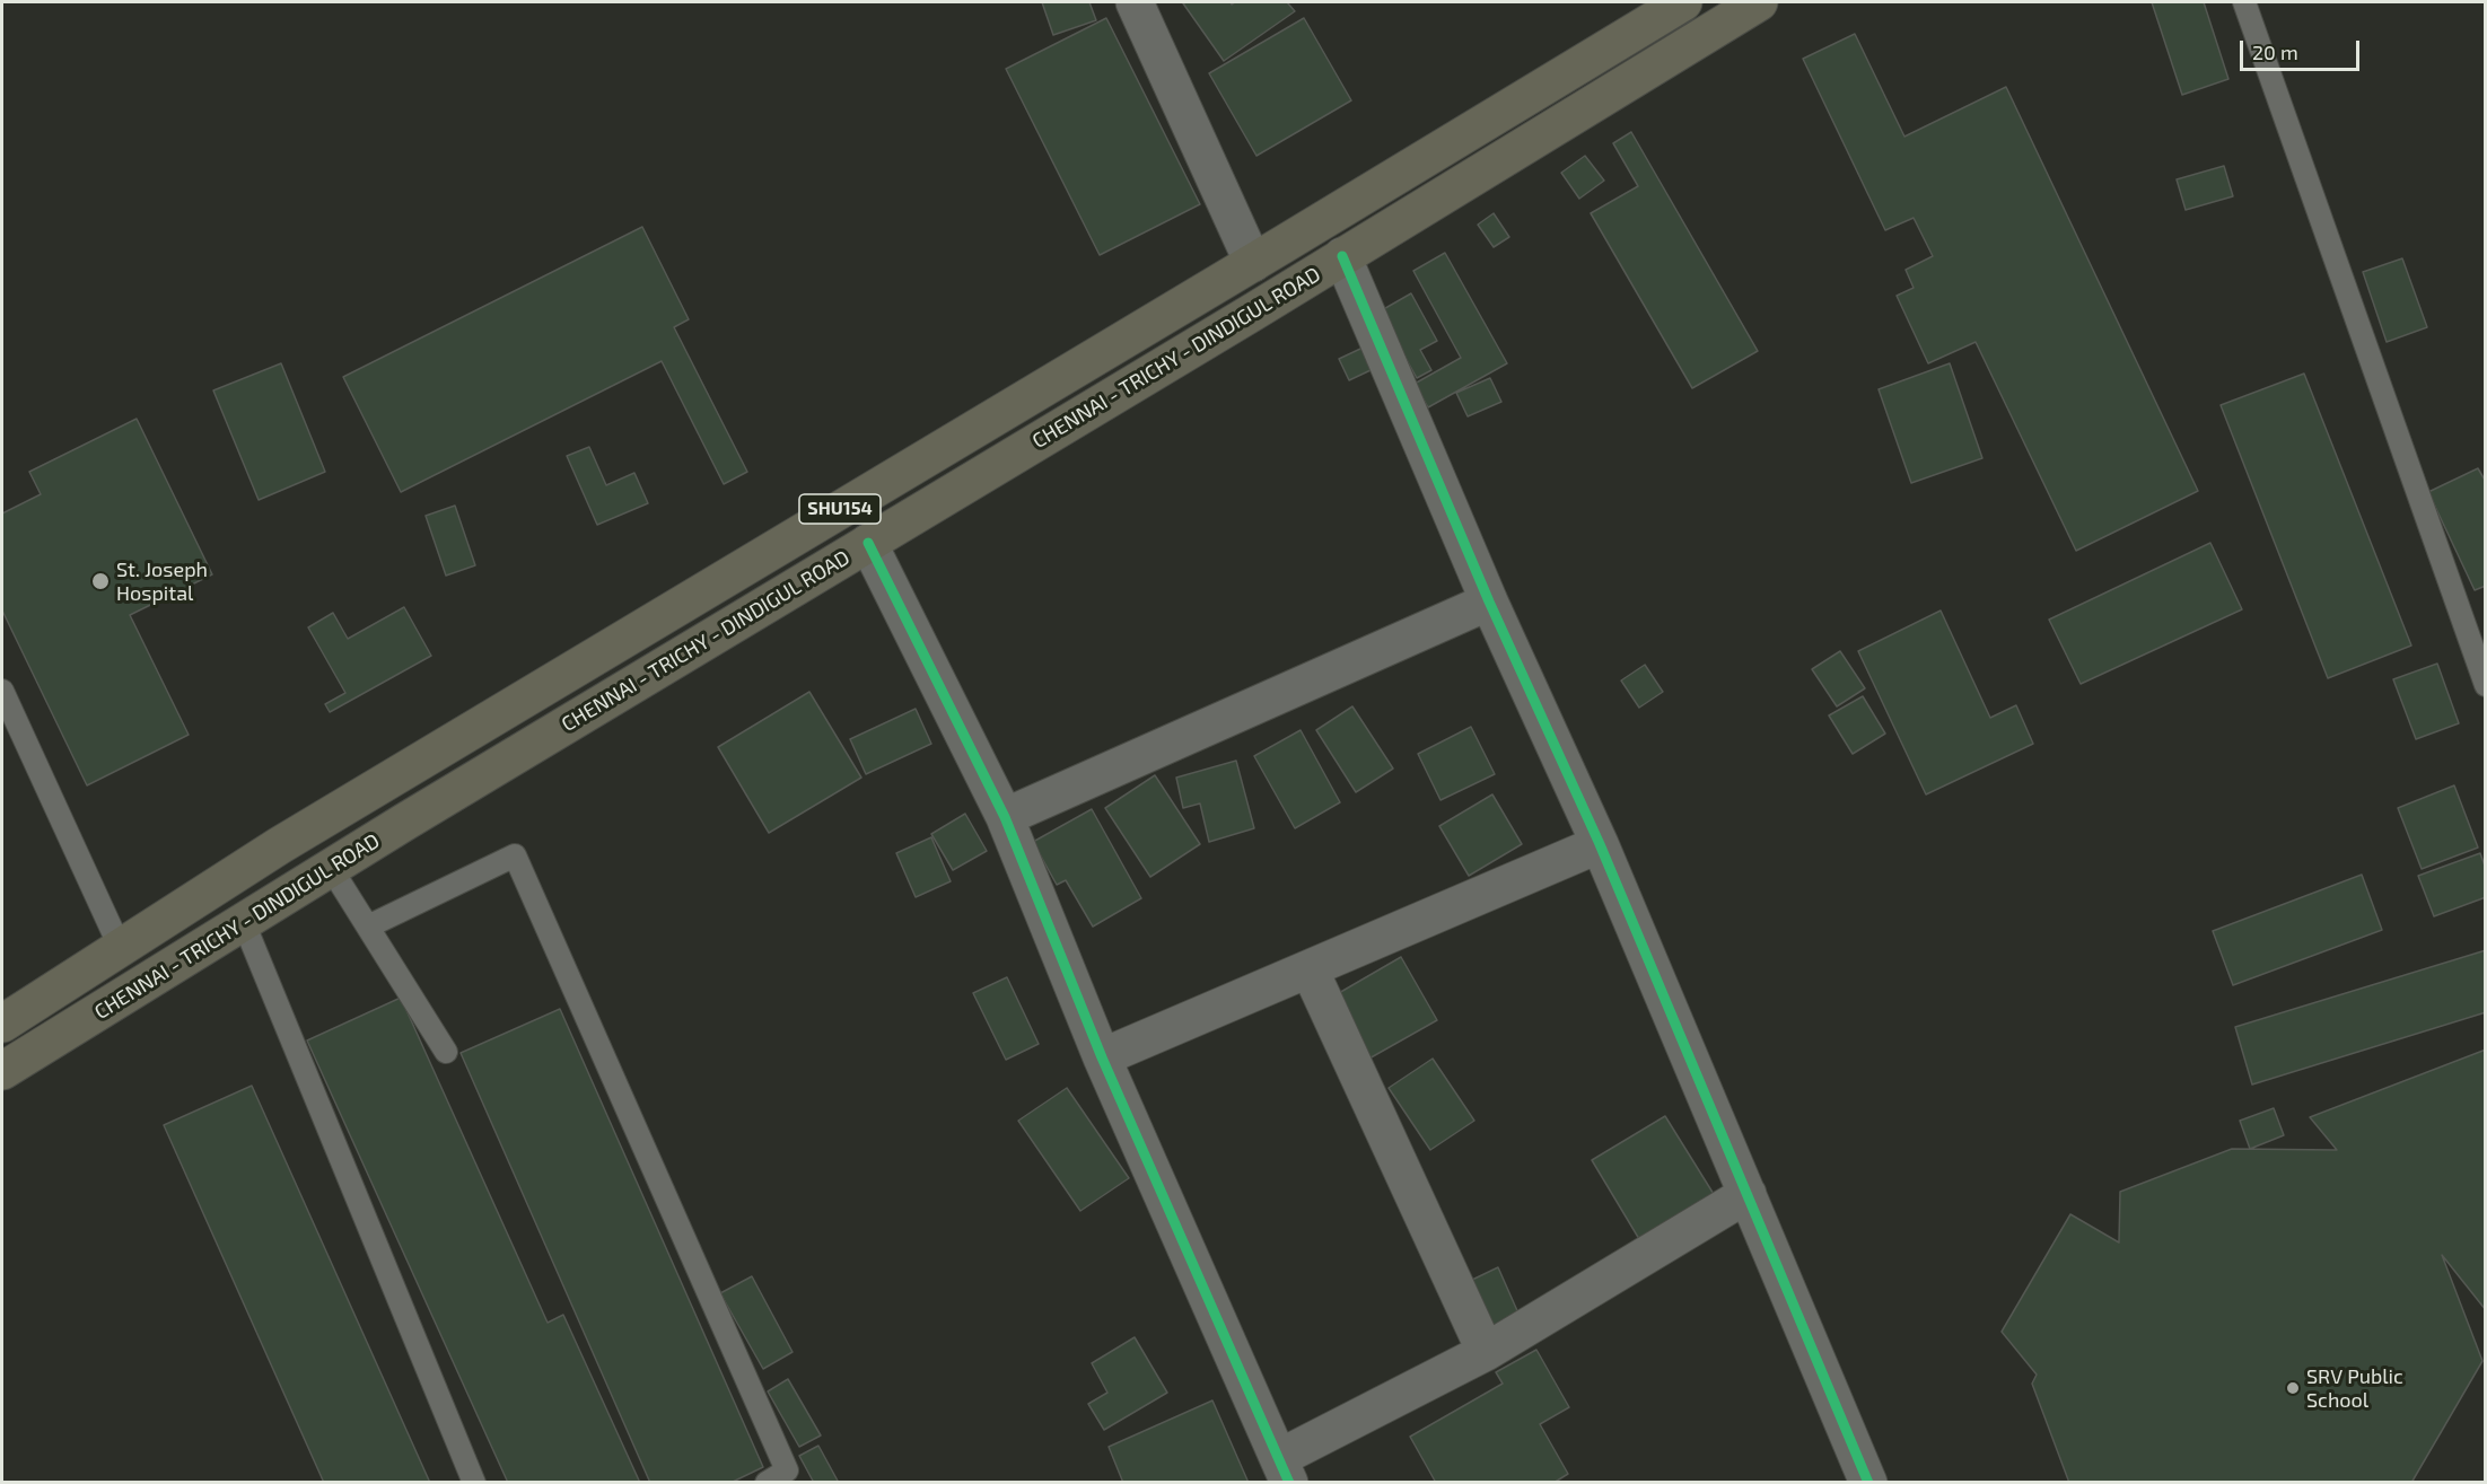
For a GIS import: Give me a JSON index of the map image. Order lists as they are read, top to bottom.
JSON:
{
  "streets": {
    "highway": ["CHENNAI - TRICHY - DINDIGUL ROAD", "SHU154"]
  },
  "places": ["St. Joseph Hospital", "SRV Public School"],
  "scale_bar": "20 m"
}
